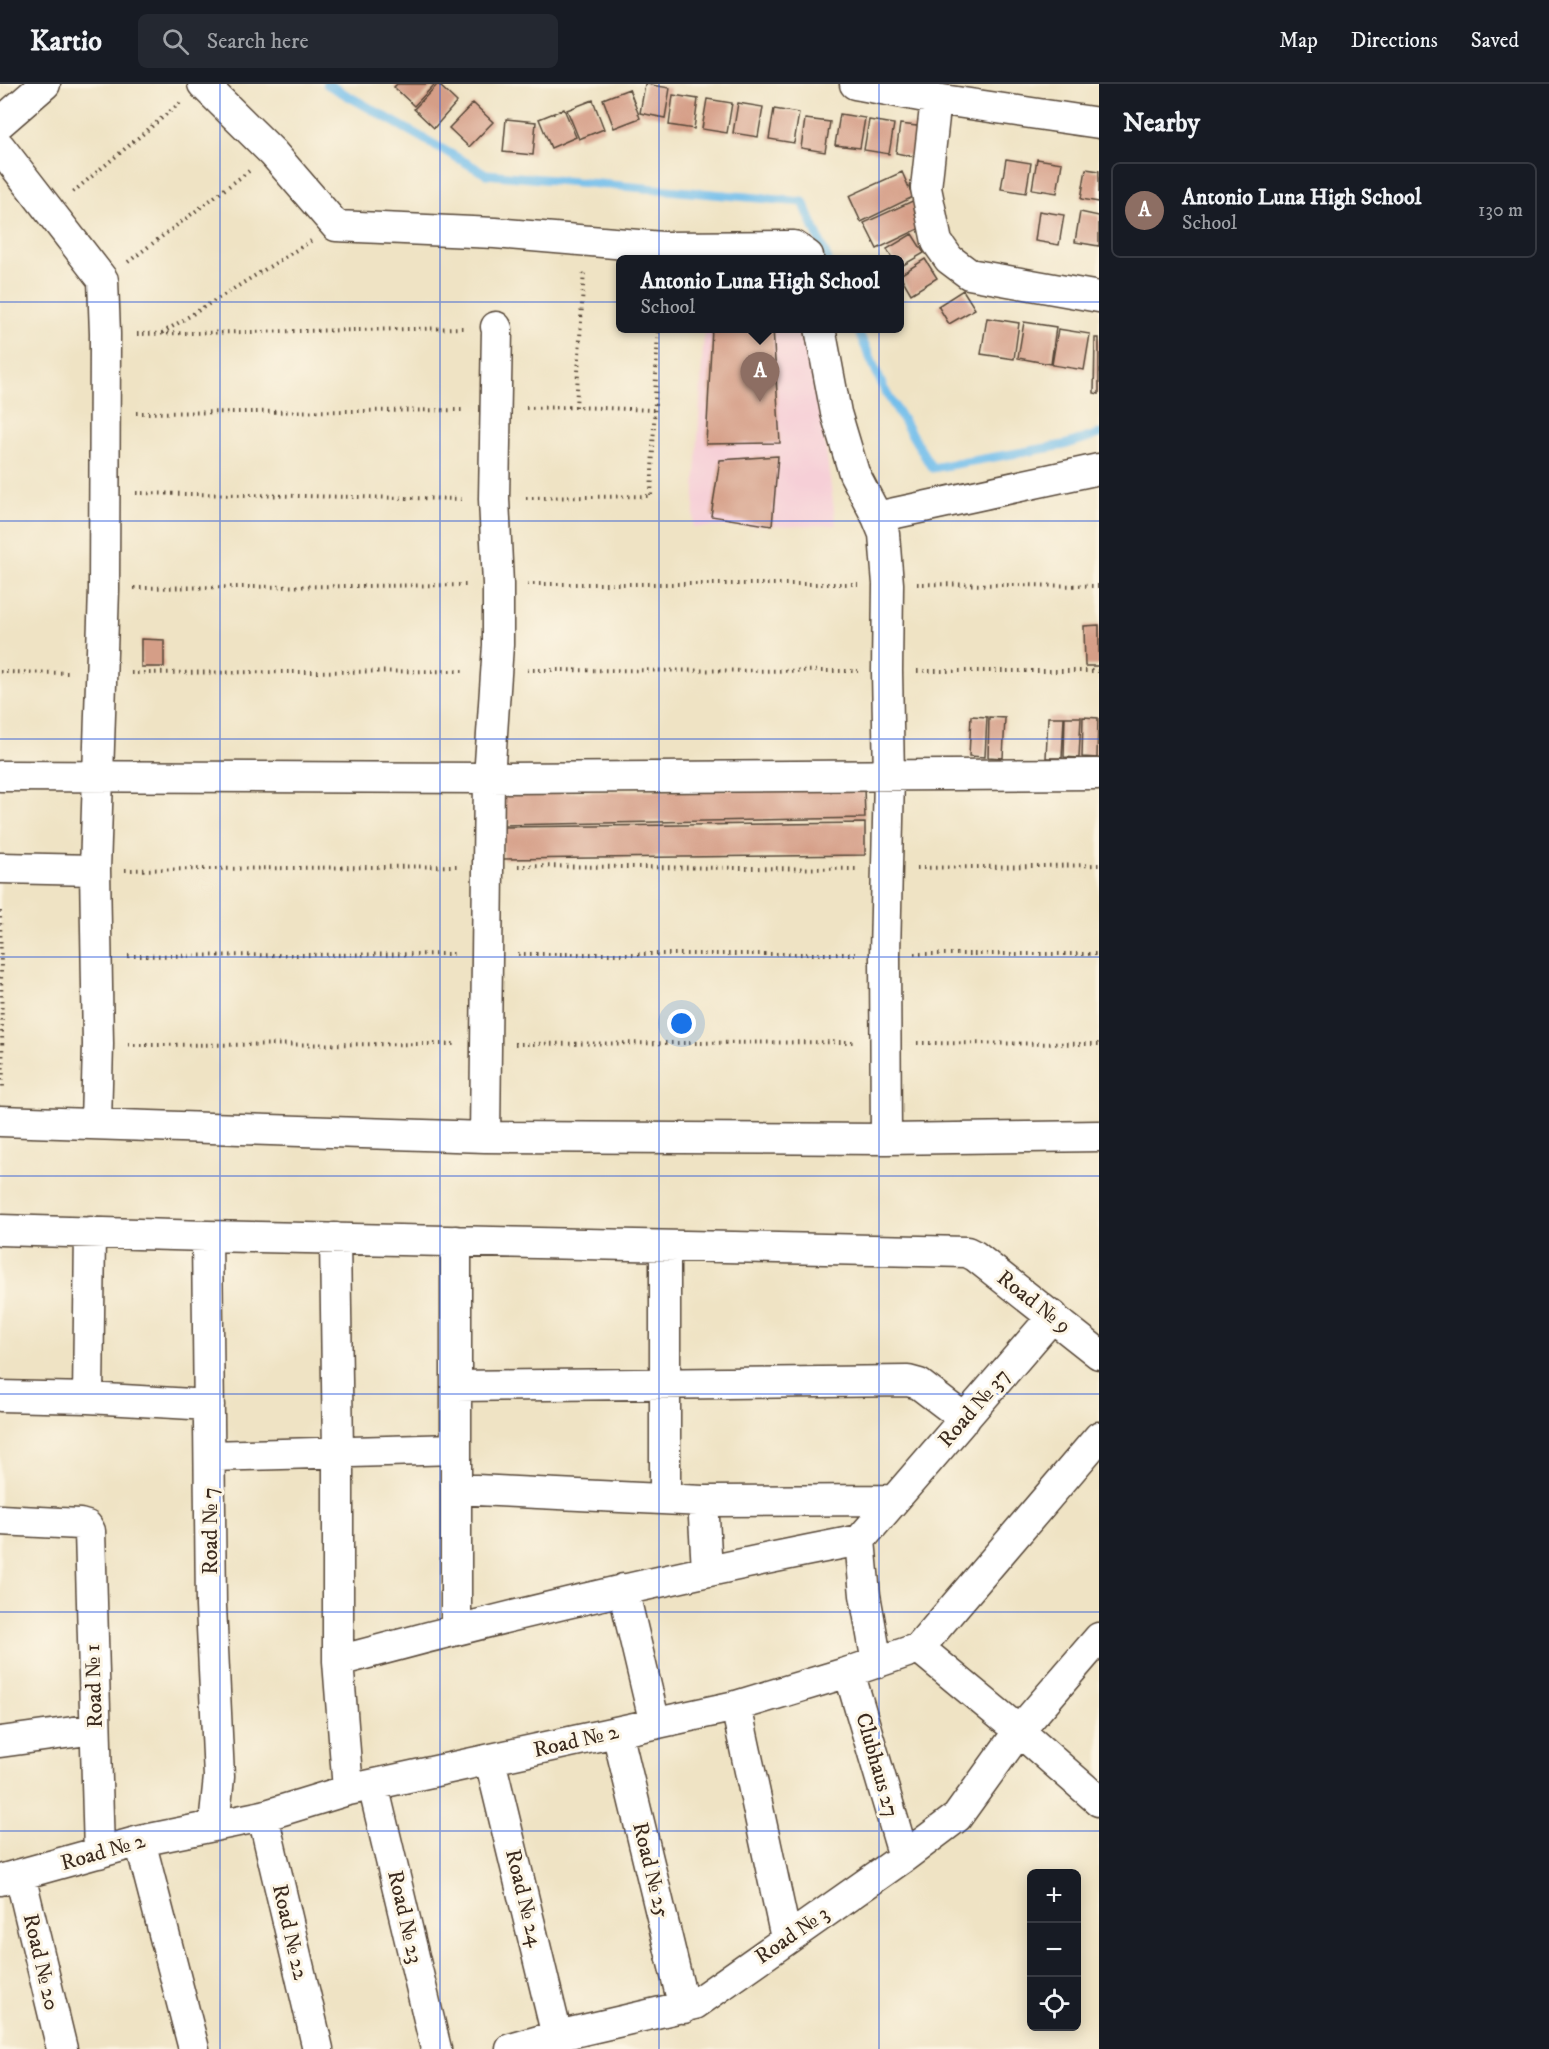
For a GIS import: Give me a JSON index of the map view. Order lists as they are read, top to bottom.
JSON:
{
  "streets": {
    "street": [
      "Road № 9",
      "Road № 37",
      "Road № 7",
      "Road № 1",
      "Road № 2",
      "Clubhaus 27",
      "Road № 25",
      "Road № 24",
      "Road № 23",
      "Road № 22",
      "Road № 3",
      "Road № 20"
    ]
  },
  "crossings": [
    ["Road № 9", "Road № 37"],
    ["Road № 37", "Clubhaus 27"],
    ["Road № 7", "Road № 2"],
    ["Road № 1", "Road № 2"],
    ["Road № 2", "Clubhaus 27"],
    ["Road № 2", "Road № 25"],
    ["Road № 2", "Road № 24"],
    ["Road № 2", "Road № 23"],
    ["Road № 2", "Road № 22"],
    ["Road № 2", "Road № 20"],
    ["Clubhaus 27", "Road № 3"],
    ["Road № 25", "Road № 3"],
    ["Road № 24", "Road № 3"]
  ],
  "page": {
    "header": "Kartio",
    "search": "Search here",
    "nav": ["Map", "Directions", "Saved"],
    "heading": "Nearby",
    "list": [
      {
        "mark": "A",
        "name": "Antonio Luna High School",
        "note": "School",
        "value": "130 m"
      }
    ],
    "popup": ["Antonio Luna High School", "School"],
    "pins": "A",
    "map_buttons": ["+", "−"]
  }
}
